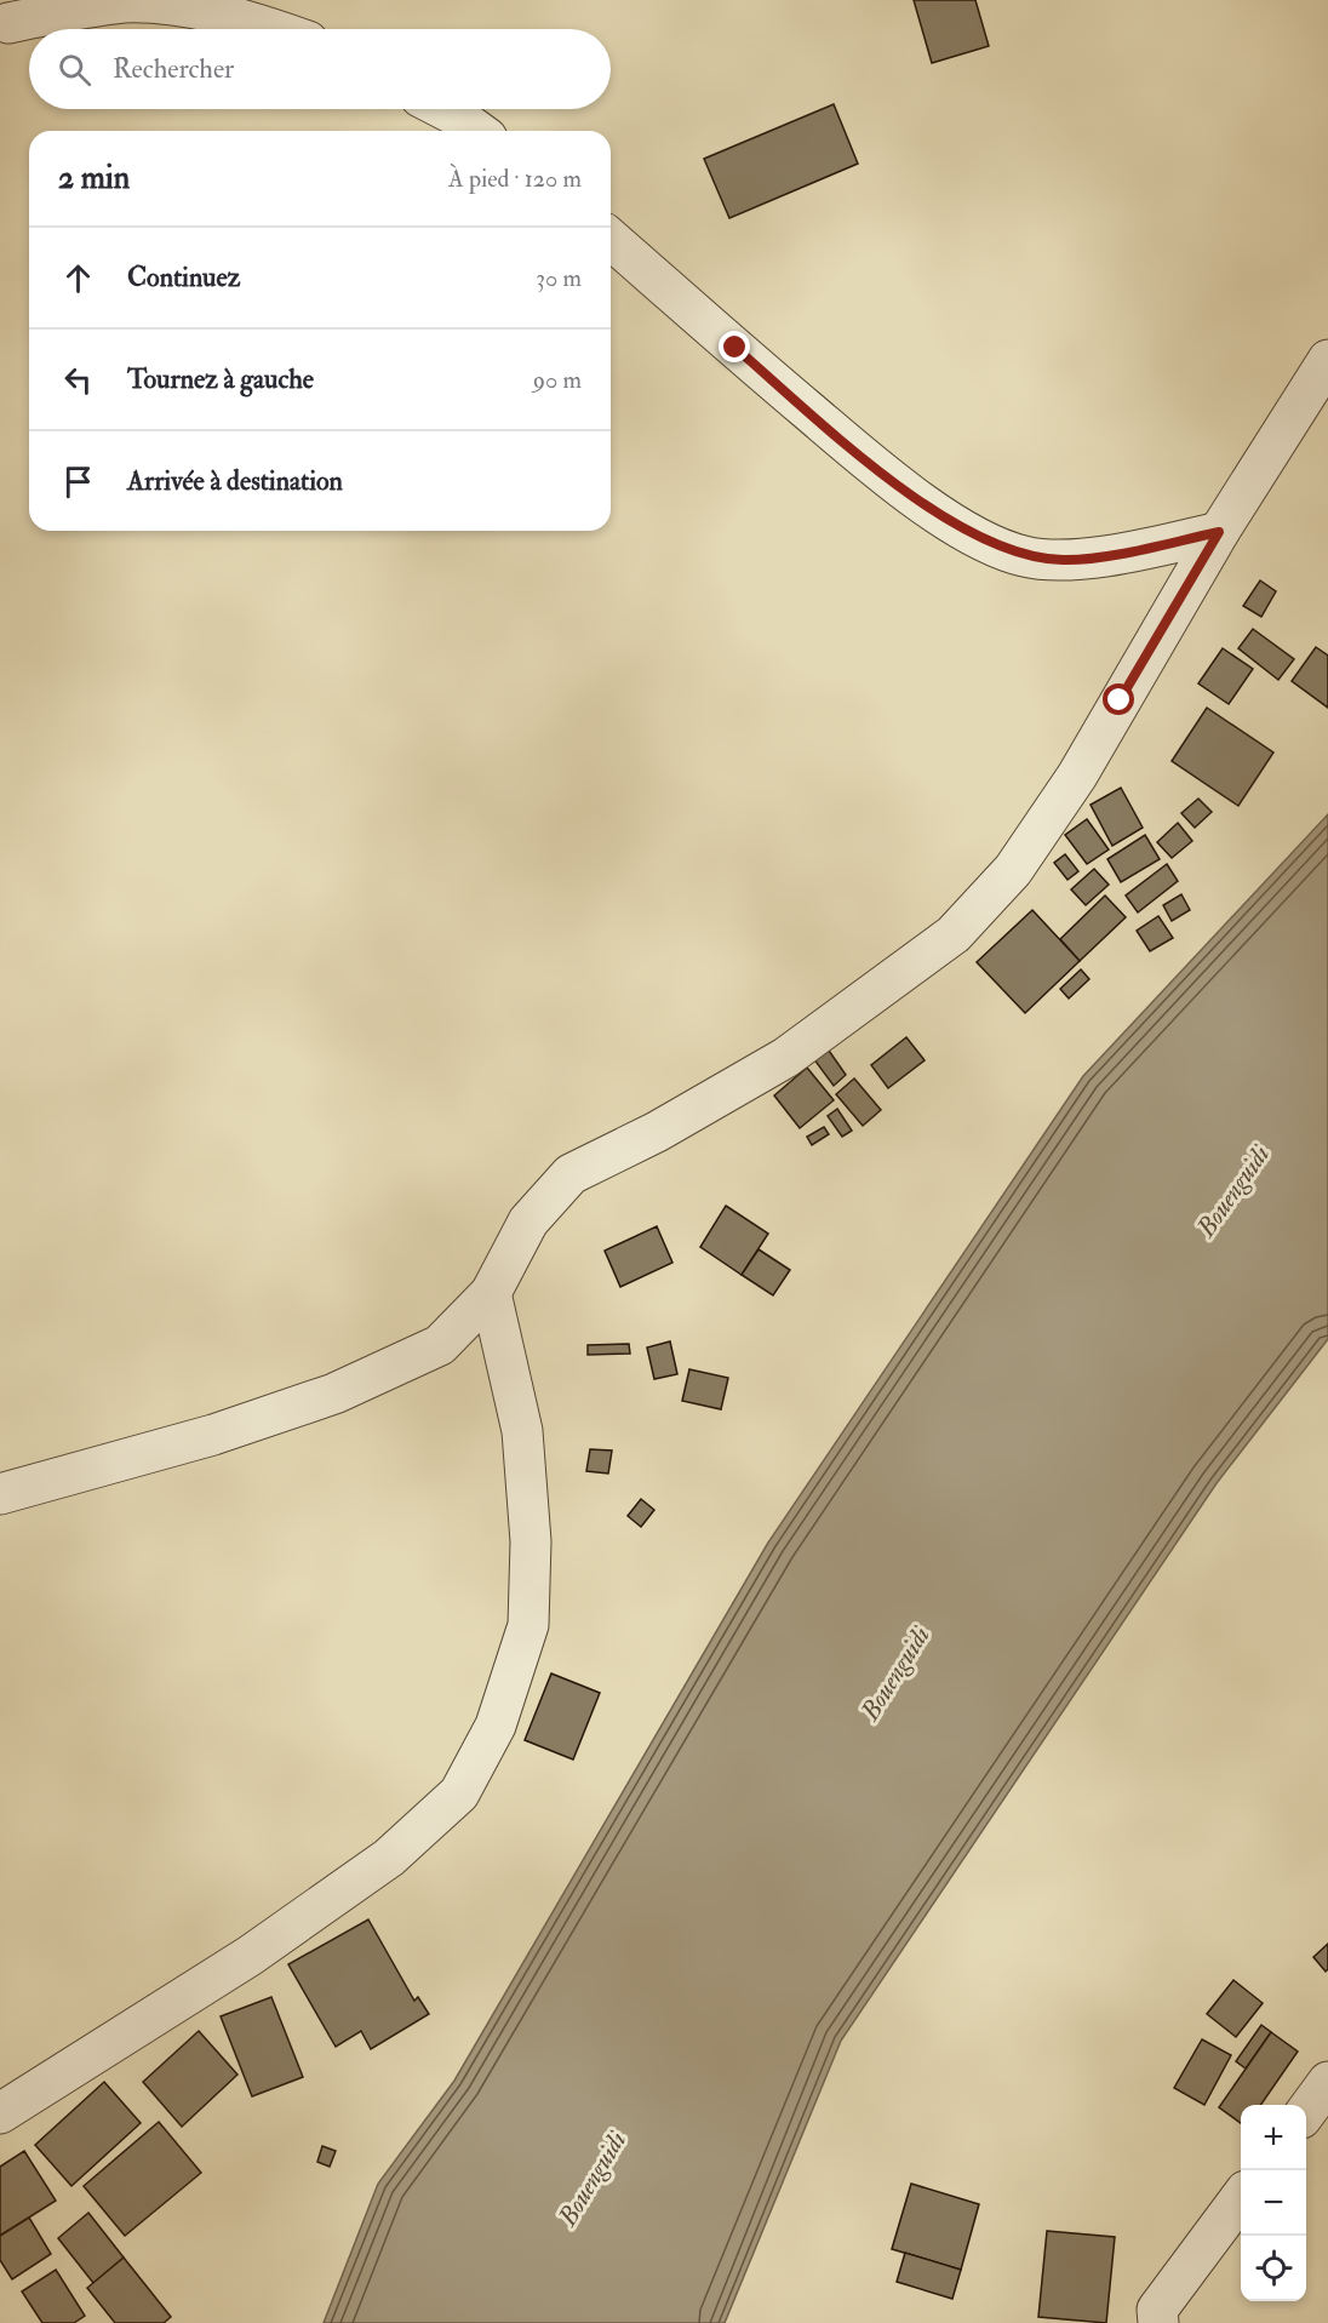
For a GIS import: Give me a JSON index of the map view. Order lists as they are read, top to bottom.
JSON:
{
  "water": ["Bouenguidi"],
  "page": {
    "search": "Rechercher",
    "heading": ["2 min", "À pied · 120 m"],
    "list": [
      ["Continuez", "30 m"],
      ["Tournez à gauche", "90 m"],
      "Arrivée à destination"
    ],
    "map_buttons": ["+", "−"]
  }
}
